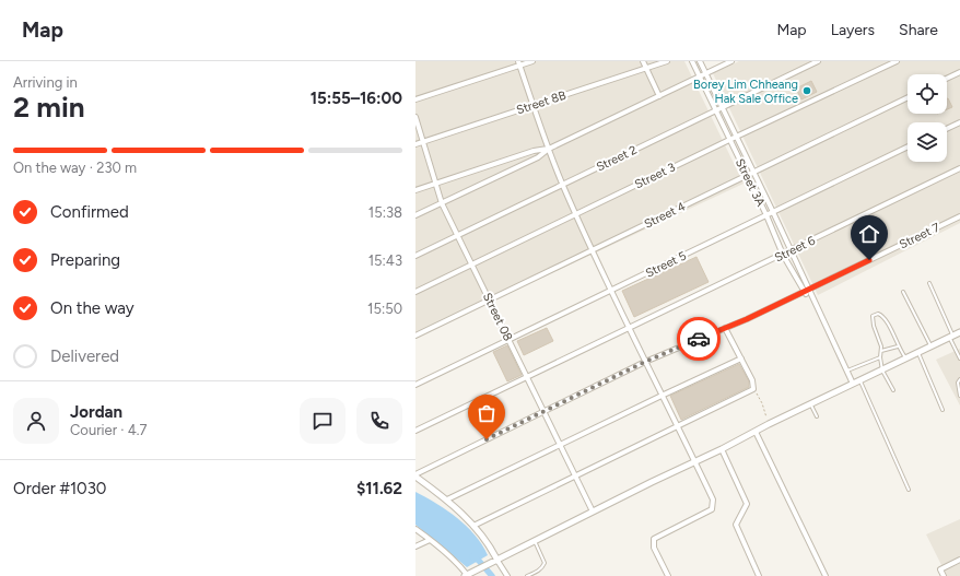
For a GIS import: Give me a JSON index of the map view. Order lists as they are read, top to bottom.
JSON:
{
  "streets": {
    "street": [
      "Street 8B",
      "Street 2",
      "Street 3",
      "Street 3A",
      "Street 4",
      "Street 7",
      "Street 6",
      "Street 5",
      "Street 08"
    ]
  },
  "crossings": [
    ["Street 8B", "Street 08"],
    ["Street 2", "Street 3A"],
    ["Street 2", "Street 08"],
    ["Street 3", "Street 3A"],
    ["Street 3", "Street 08"],
    ["Street 3A", "Street 4"],
    ["Street 3A", "Street 7"],
    ["Street 3A", "Street 6"],
    ["Street 3A", "Street 5"],
    ["Street 4", "Street 08"],
    ["Street 7", "Street 08"],
    ["Street 6", "Street 08"],
    ["Street 5", "Street 08"]
  ],
  "places": ["Borey Lim Chheang Hak Sale Office"],
  "page": {
    "header": "Map",
    "nav": ["Map", "Layers", "Share"],
    "heading": ["2 min", "Arriving in", "15:55–16:00"],
    "panel": [
      "Jordan",
      "Courier · 4.7",
      "Order #1030",
      "$11.62"
    ],
    "bar": "On the way · 230 m",
    "list": [
      ["Confirmed", "15:38"],
      ["Preparing", "15:43"],
      ["On the way", "15:50"],
      "Delivered"
    ]
  }
}
